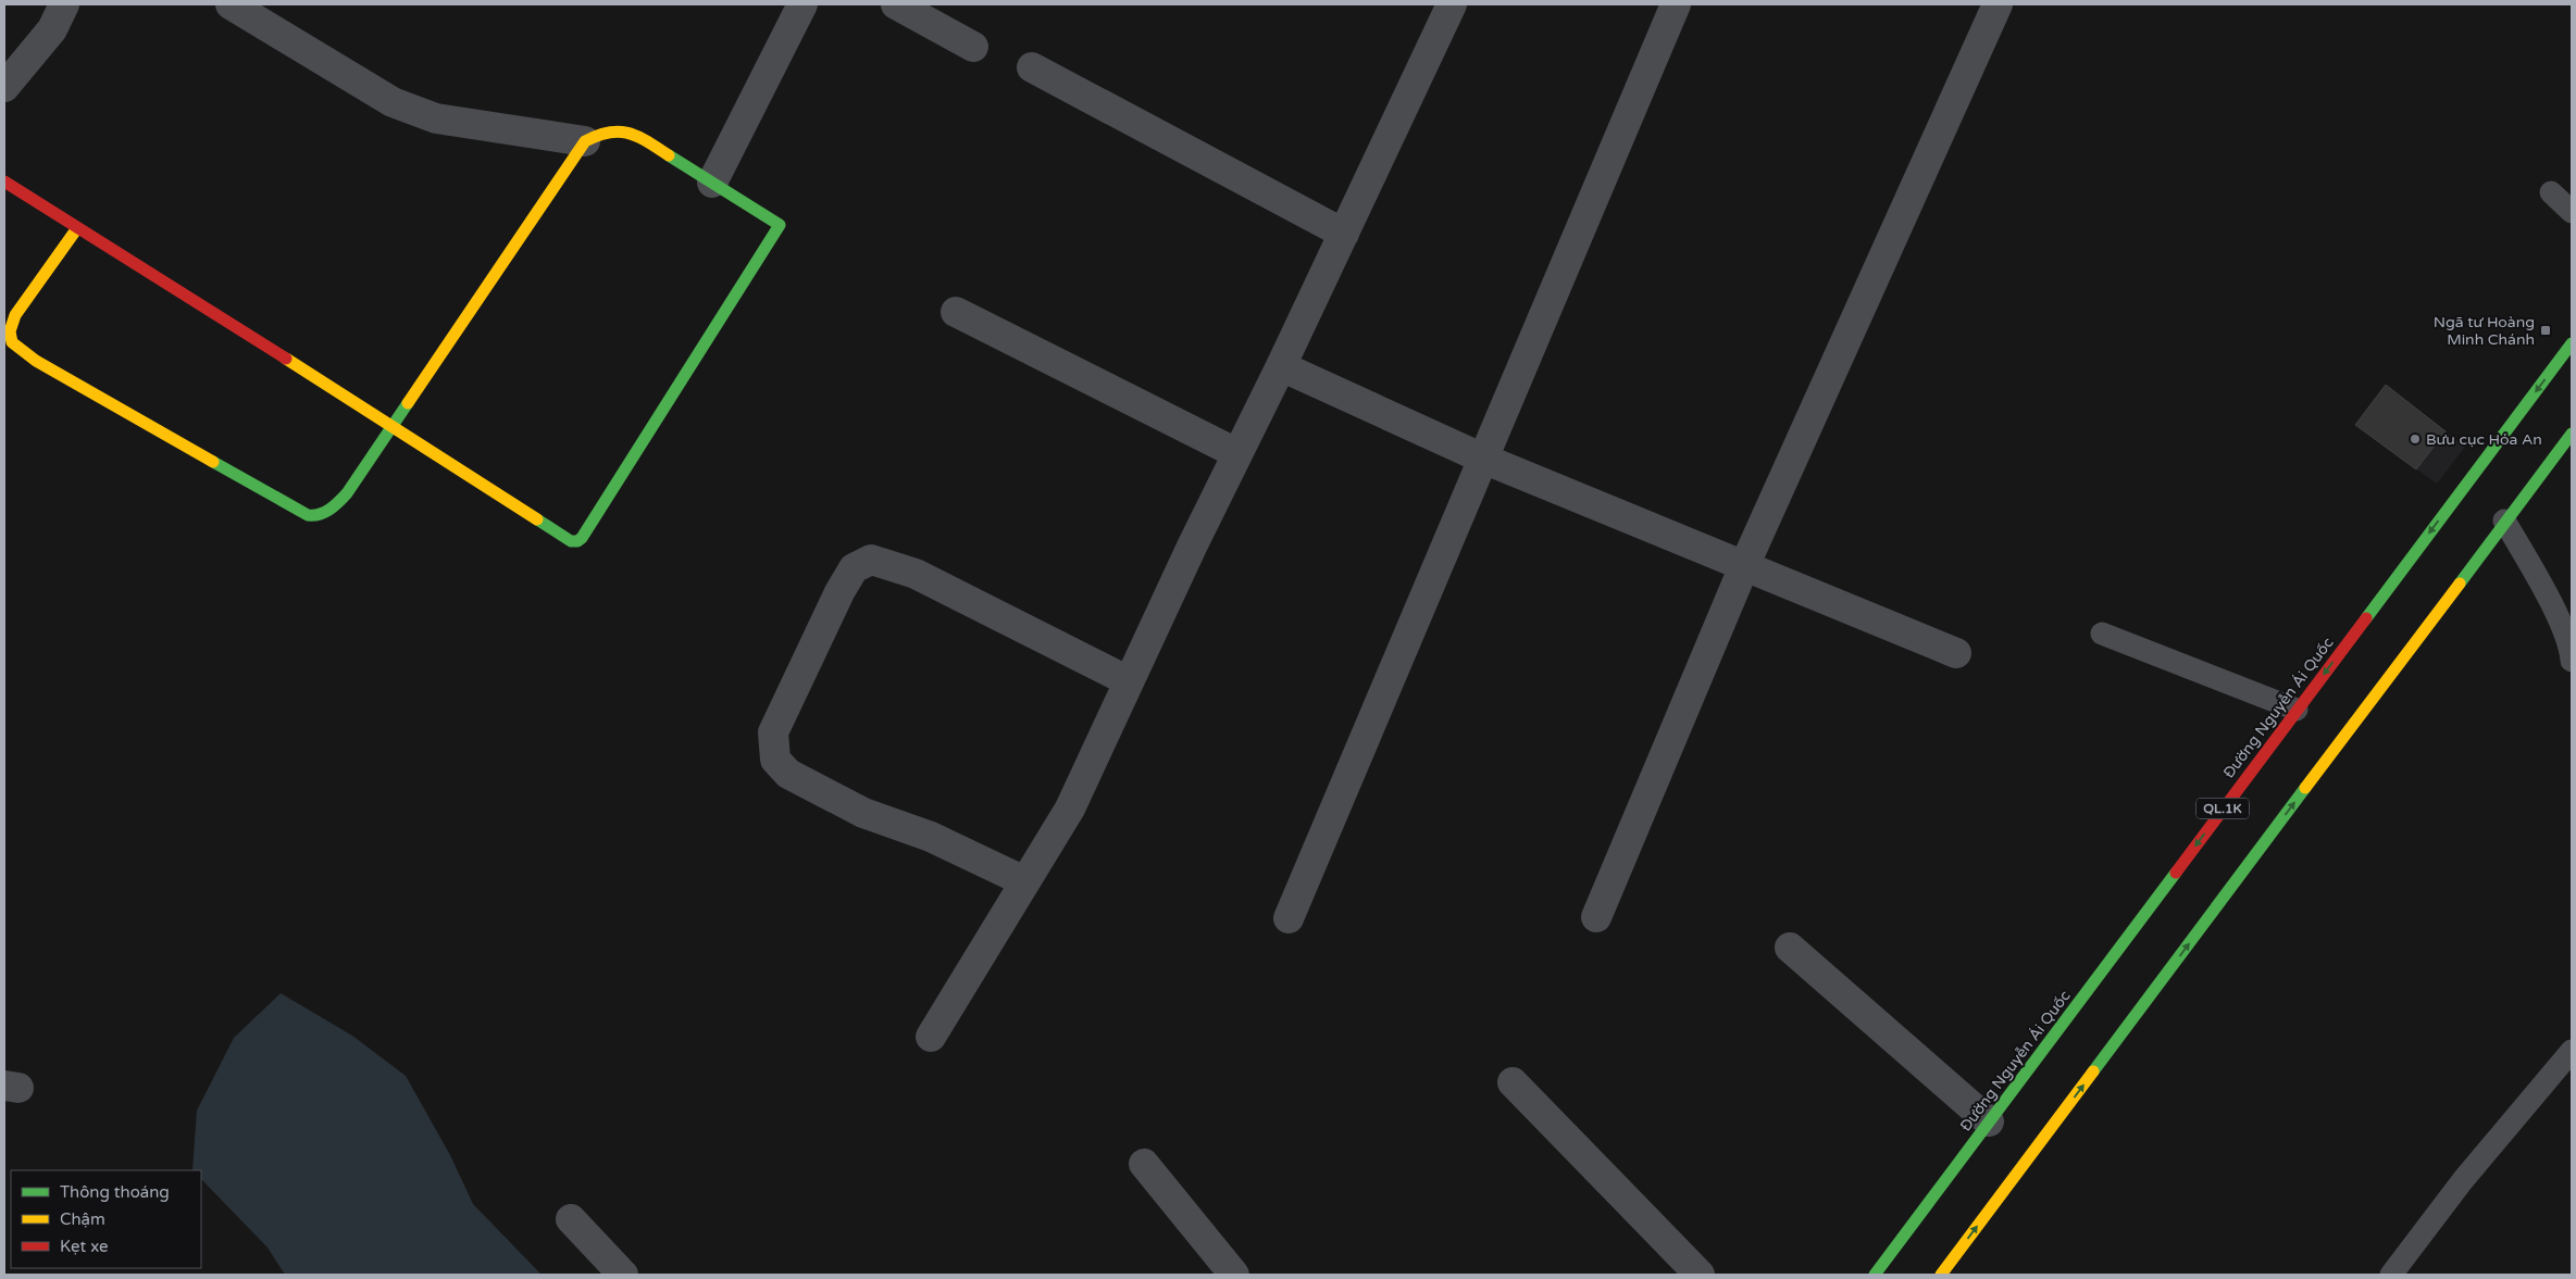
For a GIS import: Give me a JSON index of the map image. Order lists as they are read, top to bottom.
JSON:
{
  "streets": {
    "street": ["Đường Nguyễn Ái Quốc", "QL.1K"]
  },
  "places": {
    "transit": ["Ngã tư Hoàng Minh Chánh"],
    "other": ["Bưu cục Hóa An"]
  },
  "legend": ["Thông thoáng", "Chậm", "Kẹt xe"]
}
